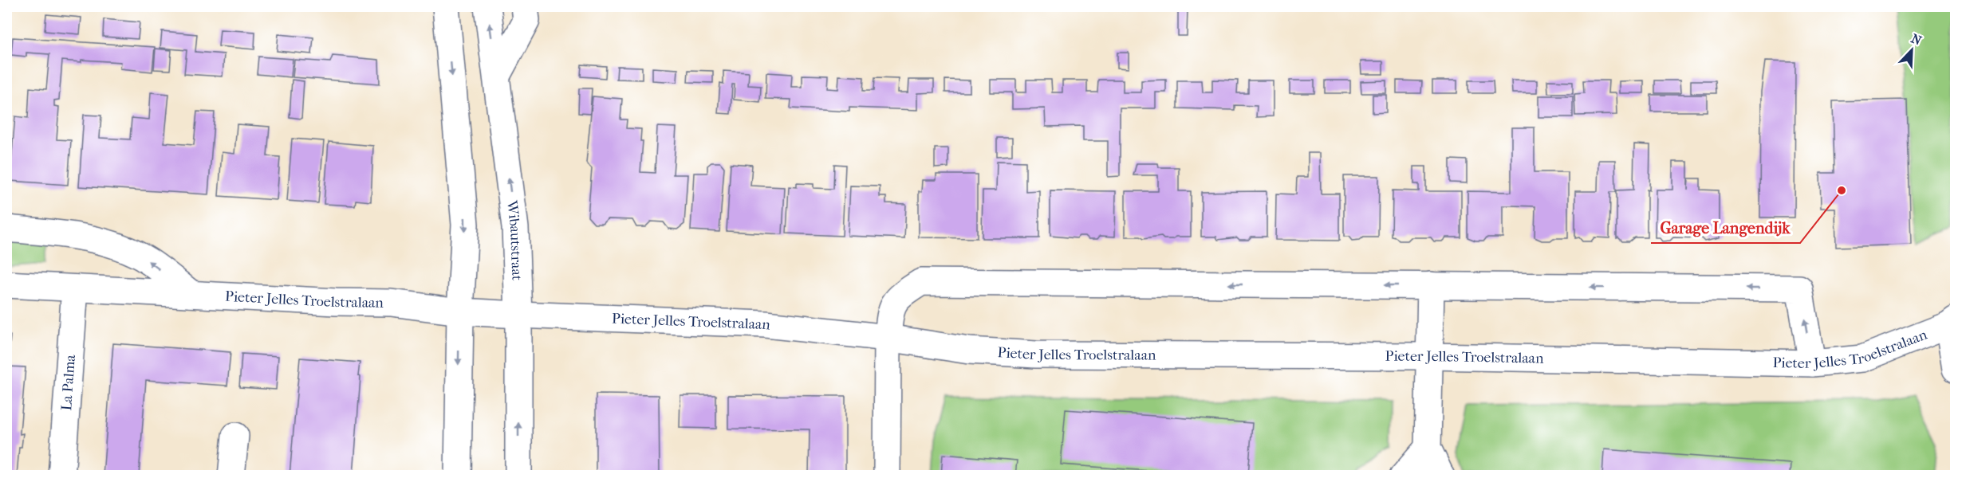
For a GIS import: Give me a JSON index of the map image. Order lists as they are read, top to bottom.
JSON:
{
  "streets": {
    "street": ["Wibautstraat", "Pieter Jelles Troelstralaan", "La Palma"]
  },
  "crossings": [
    ["Wibautstraat", "Pieter Jelles Troelstralaan"],
    ["Pieter Jelles Troelstralaan", "La Palma"]
  ],
  "places": ["Garage Langendijk"],
  "north": "top right"
}
